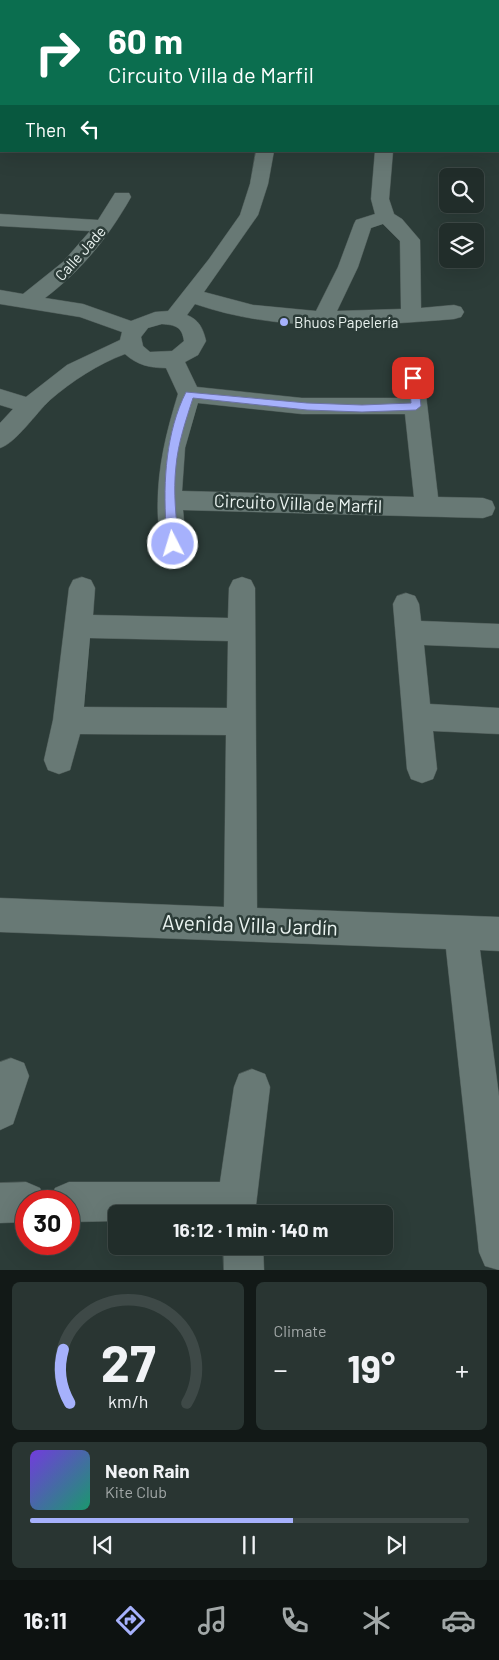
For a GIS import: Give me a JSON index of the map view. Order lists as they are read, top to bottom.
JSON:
{
  "streets": {
    "street": ["Calle Jade", "Circuito Villa de Marfil", "Avenida Villa Jardín"]
  },
  "places": ["Bhuos Papelería"],
  "page": {
    "turn": ["60 m", "Circuito Villa de Marfil"],
    "then": "Then",
    "limit": "30",
    "trip": "16:12 · 1 min · 140 m",
    "tile": "Climate",
    "heat": ["−", "19°", "+"],
    "song": ["Neon Rain", "Kite Club"],
    "tabs": "16:11",
    "gauge": ["27", "km/h"]
  }
}
